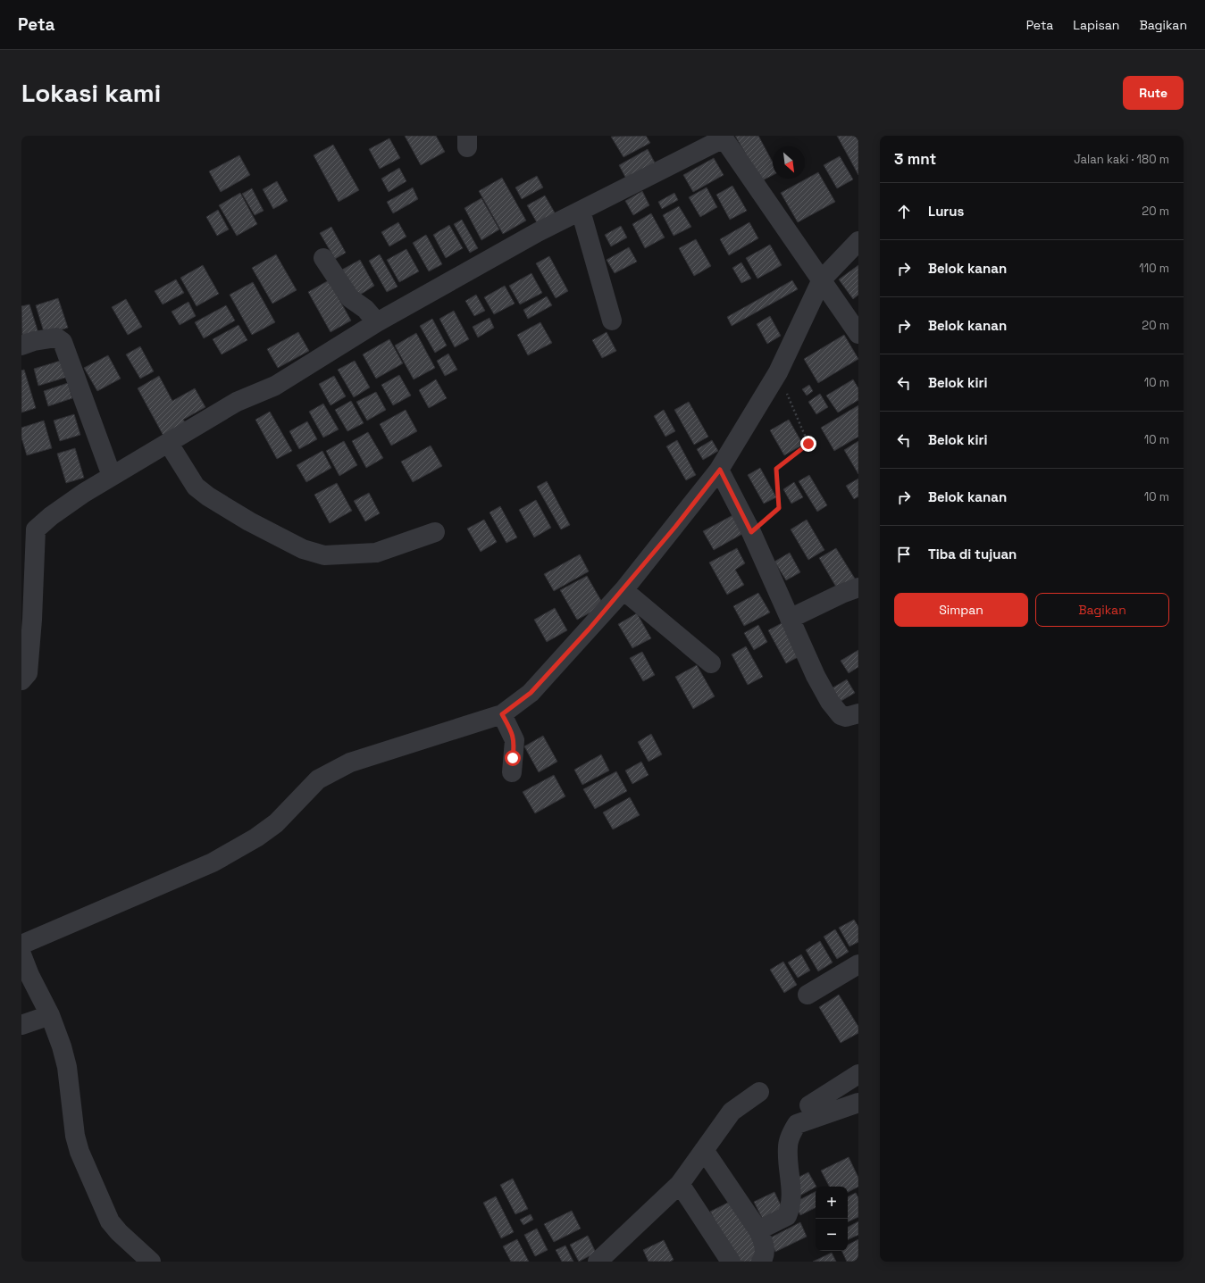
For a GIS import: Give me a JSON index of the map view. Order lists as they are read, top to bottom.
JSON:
{
  "north": "bottom right",
  "page": {
    "header": "Peta",
    "nav": ["Peta", "Lapisan", "Bagikan"],
    "buttons": [
      "Rute",
      ["Simpan", "Bagikan"]
    ],
    "title": "Lokasi kami",
    "heading": ["3 mnt", "Jalan kaki · 180 m"],
    "list": [
      ["Lurus", "20 m"],
      ["Belok kanan", "110 m"],
      ["Belok kanan", "20 m"],
      ["Belok kiri", "10 m"],
      ["Belok kiri", "10 m"],
      ["Belok kanan", "10 m"],
      "Tiba di tujuan"
    ],
    "map_buttons": ["+", "−"]
  }
}
